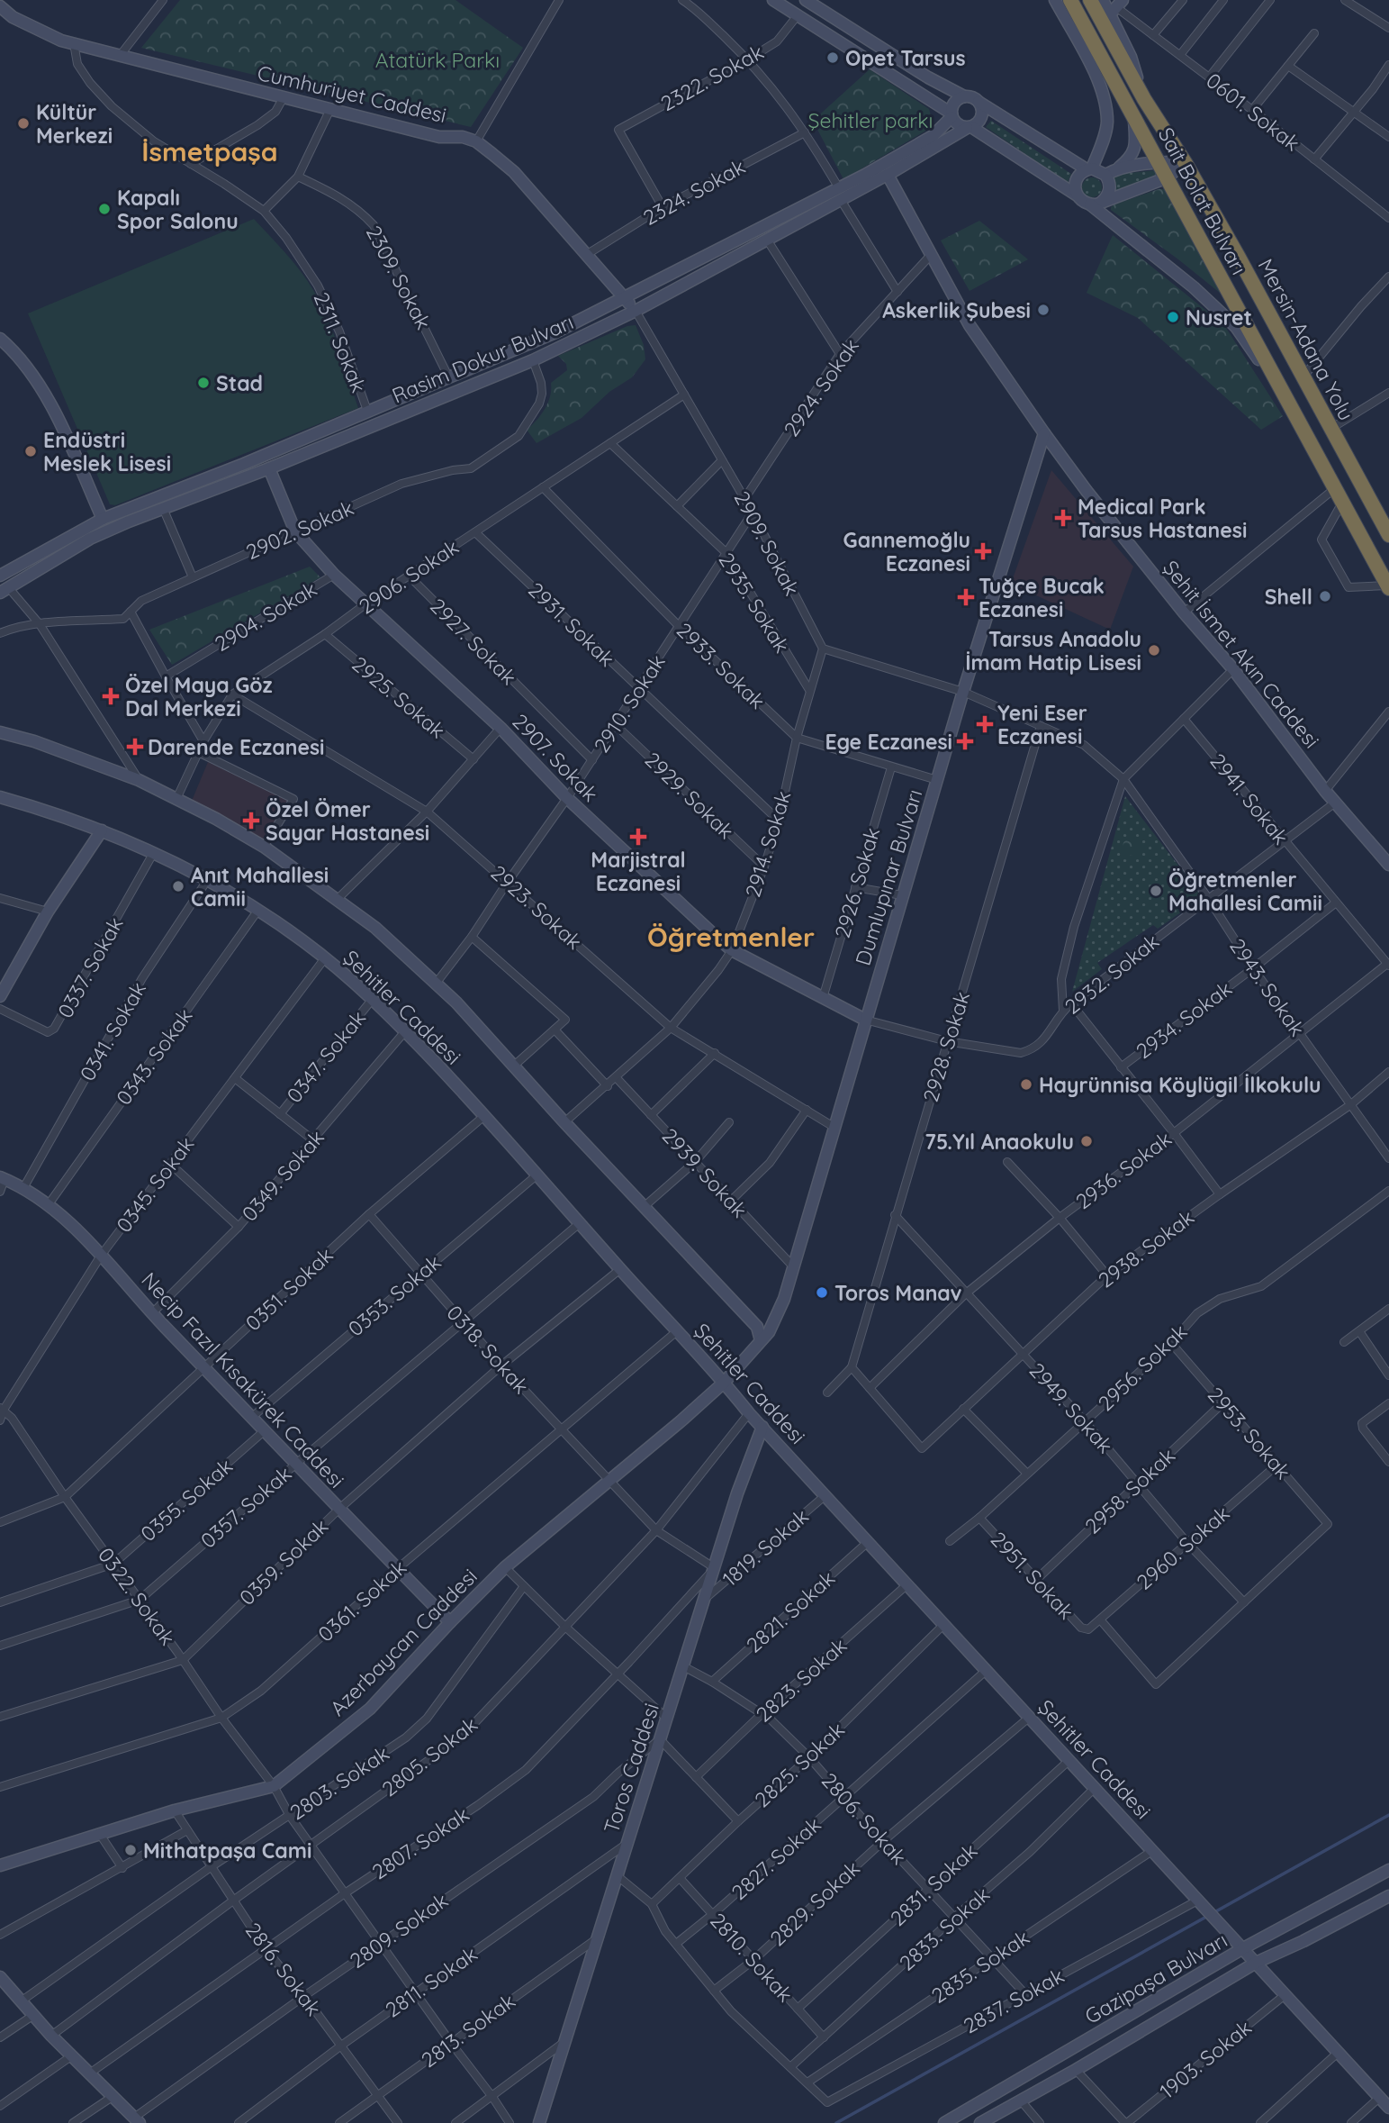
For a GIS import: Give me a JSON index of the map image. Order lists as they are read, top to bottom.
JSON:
{
  "streets": {
    "highway": ["Sait Bolat Bulvarı", "Mersin-Adana Yolu"],
    "street": [
      "2322. Sokak",
      "Cumhuriyet Caddesi",
      "0601. Sokak",
      "2324. Sokak",
      "2309. Sokak",
      "2311. Sokak",
      "Rasim Dokur Bulvarı",
      "2924. Sokak",
      "2902. Sokak",
      "2909. Sokak",
      "2906. Sokak",
      "2935. Sokak",
      "2904. Sokak",
      "2931. Sokak",
      "2927. Sokak",
      "Şehit İsmet Akın Caddesi",
      "2933. Sokak",
      "2925. Sokak",
      "2910. Sokak",
      "2907. Sokak",
      "2929. Sokak",
      "2941. Sokak",
      "2914. Sokak",
      "Dumlupınar Bulvarı",
      "2926. Sokak",
      "2923. Sokak",
      "0337. Sokak",
      "2932. Sokak",
      "2943. Sokak",
      "Şehitler Caddesi",
      "2934. Sokak",
      "0341. Sokak",
      "2928. Sokak",
      "0343. Sokak",
      "0347. Sokak",
      "2936. Sokak",
      "2939. Sokak",
      "0349. Sokak",
      "0345. Sokak",
      "2938. Sokak",
      "0351. Sokak",
      "0353. Sokak",
      "0318. Sokak",
      "2956. Sokak",
      "Necip Fazıl Kısakürek Caddesi",
      "2949. Sokak",
      "2953. Sokak",
      "2958. Sokak",
      "0355. Sokak",
      "0357. Sokak",
      "1819. Sokak",
      "2960. Sokak",
      "0359. Sokak",
      "2951. Sokak",
      "0322. Sokak",
      "0361. Sokak",
      "2821. Sokak",
      "Azerbaycan Caddesi",
      "2823. Sokak",
      "2805. Sokak",
      "2825. Sokak",
      "Toros Caddesi",
      "2803. Sokak",
      "2806. Sokak",
      "2807. Sokak",
      "2827. Sokak",
      "2831. Sokak",
      "2829. Sokak",
      "2833. Sokak",
      "2809. Sokak",
      "2810. Sokak",
      "2835. Sokak",
      "2816. Sokak",
      "Gazipaşa Bulvarı",
      "2811. Sokak",
      "2837. Sokak",
      "2813. Sokak",
      "1903. Sokak"
    ]
  },
  "crossings": [
    ["2322. Sokak", "2324. Sokak"],
    ["Cumhuriyet Caddesi", "2324. Sokak"],
    ["Cumhuriyet Caddesi", "2311. Sokak"],
    ["Cumhuriyet Caddesi", "Rasim Dokur Bulvarı"],
    ["Cumhuriyet Caddesi", "2909. Sokak"],
    ["Rasim Dokur Bulvarı", "2902. Sokak"],
    ["Rasim Dokur Bulvarı", "2909. Sokak"],
    ["Rasim Dokur Bulvarı", "Şehit İsmet Akın Caddesi"],
    ["Rasim Dokur Bulvarı", "2907. Sokak"],
    ["2924. Sokak", "2909. Sokak"],
    ["2924. Sokak", "Şehit İsmet Akın Caddesi"],
    ["2902. Sokak", "2907. Sokak"],
    ["2909. Sokak", "2906. Sokak"],
    ["2909. Sokak", "2910. Sokak"],
    ["2909. Sokak", "2914. Sokak"],
    ["2906. Sokak", "2935. Sokak"],
    ["2906. Sokak", "2931. Sokak"],
    ["2906. Sokak", "2927. Sokak"],
    ["2906. Sokak", "2933. Sokak"],
    ["2906. Sokak", "2925. Sokak"],
    ["2906. Sokak", "2907. Sokak"],
    ["2906. Sokak", "2923. Sokak"],
    ["2935. Sokak", "2910. Sokak"],
    ["2935. Sokak", "2914. Sokak"],
    ["2904. Sokak", "2907. Sokak"],
    ["2931. Sokak", "2910. Sokak"],
    ["2931. Sokak", "2914. Sokak"],
    ["2927. Sokak", "2910. Sokak"],
    ["Şehit İsmet Akın Caddesi", "Dumlupınar Bulvarı"],
    ["Şehit İsmet Akın Caddesi", "2932. Sokak"],
    ["2933. Sokak", "2910. Sokak"],
    ["2933. Sokak", "2914. Sokak"],
    ["2933. Sokak", "Dumlupınar Bulvarı"],
    ["2933. Sokak", "2926. Sokak"],
    ["2910. Sokak", "2907. Sokak"],
    ["2910. Sokak", "2929. Sokak"],
    ["2910. Sokak", "2923. Sokak"],
    ["2907. Sokak", "2914. Sokak"],
    ["2907. Sokak", "Dumlupınar Bulvarı"],
    ["2907. Sokak", "2926. Sokak"],
    ["2907. Sokak", "2932. Sokak"],
    ["2929. Sokak", "2914. Sokak"],
    ["2941. Sokak", "2932. Sokak"],
    ["2941. Sokak", "2934. Sokak"],
    ["2941. Sokak", "2936. Sokak"],
    ["2914. Sokak", "2923. Sokak"],
    ["2914. Sokak", "2939. Sokak"],
    ["Dumlupınar Bulvarı", "2923. Sokak"],
    ["Dumlupınar Bulvarı", "2932. Sokak"],
    ["Dumlupınar Bulvarı", "2943. Sokak"],
    ["Dumlupınar Bulvarı", "2939. Sokak"],
    ["Dumlupınar Bulvarı", "Azerbaycan Caddesi"],
    ["0337. Sokak", "Şehitler Caddesi"],
    ["2932. Sokak", "2943. Sokak"],
    ["2932. Sokak", "2928. Sokak"],
    ["2943. Sokak", "2934. Sokak"],
    ["2943. Sokak", "2928. Sokak"],
    ["2943. Sokak", "2936. Sokak"],
    ["2943. Sokak", "2938. Sokak"],
    ["Şehitler Caddesi", "0341. Sokak"],
    ["Şehitler Caddesi", "0343. Sokak"],
    ["Şehitler Caddesi", "0347. Sokak"],
    ["Şehitler Caddesi", "0349. Sokak"],
    ["Şehitler Caddesi", "0345. Sokak"],
    ["Şehitler Caddesi", "0351. Sokak"],
    ["Şehitler Caddesi", "0353. Sokak"],
    ["Şehitler Caddesi", "0357. Sokak"],
    ["Şehitler Caddesi", "1819. Sokak"],
    ["Şehitler Caddesi", "0359. Sokak"],
    ["Şehitler Caddesi", "0361. Sokak"],
    ["Şehitler Caddesi", "2821. Sokak"],
    ["Şehitler Caddesi", "Azerbaycan Caddesi"],
    ["Şehitler Caddesi", "2823. Sokak"],
    ["Şehitler Caddesi", "2805. Sokak"],
    ["Şehitler Caddesi", "2825. Sokak"],
    ["Şehitler Caddesi", "Toros Caddesi"],
    ["Şehitler Caddesi", "2827. Sokak"],
    ["Şehitler Caddesi", "2831. Sokak"],
    ["Şehitler Caddesi", "2829. Sokak"],
    ["Şehitler Caddesi", "2833. Sokak"],
    ["Şehitler Caddesi", "2835. Sokak"],
    ["Şehitler Caddesi", "Gazipaşa Bulvarı"],
    ["Şehitler Caddesi", "2837. Sokak"],
    ["Şehitler Caddesi", "1903. Sokak"],
    ["0341. Sokak", "Necip Fazıl Kısakürek Caddesi"],
    ["2928. Sokak", "2949. Sokak"],
    ["0343. Sokak", "Necip Fazıl Kısakürek Caddesi"],
    ["2936. Sokak", "2938. Sokak"],
    ["2936. Sokak", "2949. Sokak"],
    ["0349. Sokak", "Necip Fazıl Kısakürek Caddesi"],
    ["0345. Sokak", "Necip Fazıl Kısakürek Caddesi"],
    ["0345. Sokak", "0322. Sokak"],
    ["2938. Sokak", "2949. Sokak"],
    ["0351. Sokak", "0318. Sokak"],
    ["0351. Sokak", "Necip Fazıl Kısakürek Caddesi"],
    ["0351. Sokak", "0322. Sokak"],
    ["0353. Sokak", "0318. Sokak"],
    ["0353. Sokak", "Necip Fazıl Kısakürek Caddesi"],
    ["0318. Sokak", "0357. Sokak"],
    ["0318. Sokak", "0359. Sokak"],
    ["0318. Sokak", "0361. Sokak"],
    ["0318. Sokak", "Azerbaycan Caddesi"],
    ["0318. Sokak", "2805. Sokak"],
    ["0318. Sokak", "Toros Caddesi"],
    ["0318. Sokak", "2807. Sokak"],
    ["2956. Sokak", "2949. Sokak"],
    ["2956. Sokak", "2953. Sokak"],
    ["2956. Sokak", "2951. Sokak"],
    ["Necip Fazıl Kısakürek Caddesi", "0355. Sokak"],
    ["Necip Fazıl Kısakürek Caddesi", "0357. Sokak"],
    ["Necip Fazıl Kısakürek Caddesi", "0359. Sokak"],
    ["Necip Fazıl Kısakürek Caddesi", "0361. Sokak"],
    ["Necip Fazıl Kısakürek Caddesi", "Azerbaycan Caddesi"],
    ["2949. Sokak", "2953. Sokak"],
    ["2949. Sokak", "2958. Sokak"],
    ["2949. Sokak", "2960. Sokak"],
    ["2953. Sokak", "2958. Sokak"],
    ["2953. Sokak", "2960. Sokak"],
    ["2958. Sokak", "2951. Sokak"],
    ["0355. Sokak", "0322. Sokak"],
    ["0357. Sokak", "0322. Sokak"],
    ["1819. Sokak", "Toros Caddesi"],
    ["2960. Sokak", "2951. Sokak"],
    ["0359. Sokak", "0322. Sokak"],
    ["0322. Sokak", "0361. Sokak"],
    ["0322. Sokak", "Azerbaycan Caddesi"],
    ["0322. Sokak", "2805. Sokak"],
    ["0322. Sokak", "2803. Sokak"],
    ["0322. Sokak", "2807. Sokak"],
    ["0322. Sokak", "2809. Sokak"],
    ["0322. Sokak", "2811. Sokak"],
    ["0322. Sokak", "2813. Sokak"],
    ["2821. Sokak", "2806. Sokak"],
    ["Azerbaycan Caddesi", "2816. Sokak"],
    ["2823. Sokak", "2806. Sokak"],
    ["2805. Sokak", "2816. Sokak"],
    ["2825. Sokak", "2806. Sokak"],
    ["2825. Sokak", "2810. Sokak"],
    ["Toros Caddesi", "2806. Sokak"],
    ["Toros Caddesi", "2807. Sokak"],
    ["Toros Caddesi", "2809. Sokak"],
    ["Toros Caddesi", "2811. Sokak"],
    ["Toros Caddesi", "2813. Sokak"],
    ["2803. Sokak", "2816. Sokak"],
    ["2806. Sokak", "2827. Sokak"],
    ["2806. Sokak", "2831. Sokak"],
    ["2806. Sokak", "2829. Sokak"],
    ["2806. Sokak", "2833. Sokak"],
    ["2806. Sokak", "2835. Sokak"],
    ["2806. Sokak", "2837. Sokak"],
    ["2807. Sokak", "2816. Sokak"],
    ["2827. Sokak", "2810. Sokak"],
    ["2831. Sokak", "2810. Sokak"],
    ["2829. Sokak", "2810. Sokak"],
    ["2833. Sokak", "2810. Sokak"],
    ["2809. Sokak", "2816. Sokak"],
    ["2835. Sokak", "2837. Sokak"],
    ["2816. Sokak", "2811. Sokak"],
    ["2816. Sokak", "2813. Sokak"]
  ],
  "districts": ["İsmetpaşa", "Öğretmenler"],
  "parks": ["Atatürk Parkı", "Şehitler parkı"],
  "places": {
    "other": [
      "Opet Tarsus",
      "Kültür Merkezi",
      "Kapalı Spor Salonu",
      "Askerlik Şubesi",
      "Nusret",
      "Stad",
      "Endüstri Meslek Lisesi",
      "Shell",
      "Tarsus Anadolu İmam Hatip Lisesi",
      "Anıt Mahallesi Camii",
      "Öğretmenler Mahallesi Camii",
      "Hayrünnisa Köylügil İlkokulu",
      "75.Yıl Anaokulu",
      "Toros Manav",
      "Mithatpaşa Cami"
    ],
    "health": [
      "Medical Park Tarsus Hastanesi",
      "Gannemoğlu Eczanesi",
      "Tuğçe Bucak Eczanesi",
      "Özel Maya Göz Dal Merkezi",
      "Yeni Eser Eczanesi",
      "Ege Eczanesi",
      "Darende Eczanesi",
      "Özel Ömer Sayar Hastanesi",
      "Marjistral Eczanesi"
    ]
  }
}
